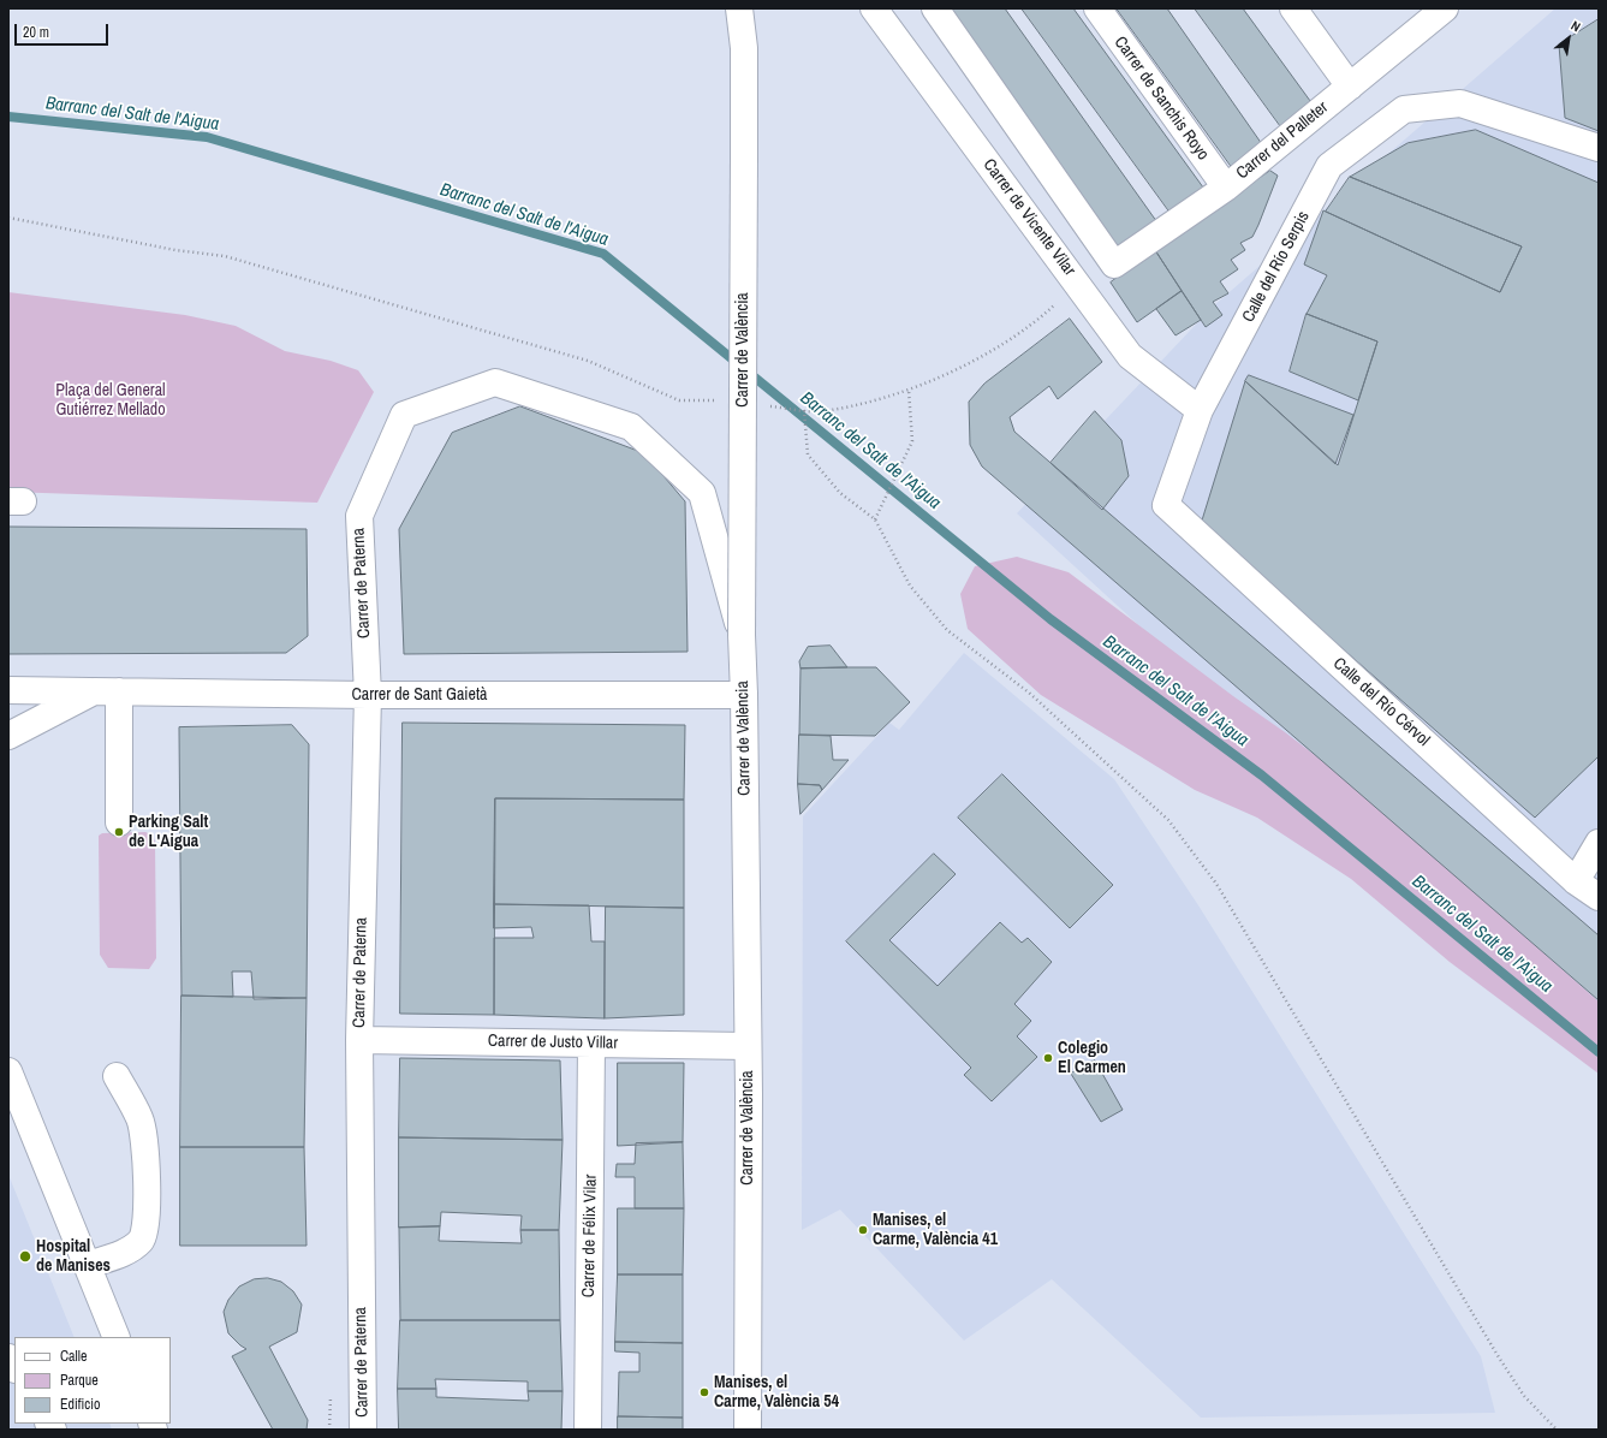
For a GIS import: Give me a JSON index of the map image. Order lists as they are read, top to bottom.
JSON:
{
  "streets": {
    "street": [
      "Carrer de Sanchis Royo",
      "Carrer del Palleter",
      "Carrer de Vicente Vilar",
      "Calle del Río Serpis",
      "Carrer de València",
      "Carrer de Paterna",
      "Carrer de Sant Gaietà",
      "Calle del Río Cérvol",
      "Carrer de Justo Villar",
      "Carrer de Félix Vilar"
    ]
  },
  "crossings": [
    ["Carrer de Sanchis Royo", "Carrer del Palleter"],
    ["Carrer de Vicente Vilar", "Calle del Río Serpis"],
    ["Calle del Río Serpis", "Calle del Río Cérvol"],
    ["Carrer de València", "Carrer de Paterna"],
    ["Carrer de València", "Carrer de Sant Gaietà"],
    ["Carrer de València", "Carrer de Justo Villar"],
    ["Carrer de Paterna", "Carrer de Sant Gaietà"],
    ["Carrer de Paterna", "Carrer de Justo Villar"],
    ["Carrer de Justo Villar", "Carrer de Félix Vilar"]
  ],
  "water": ["Barranc del Salt de l'Aigua"],
  "parks": ["Plaça del General Gutiérrez Mellado"],
  "places": [
    "Parking Salt de L'Aigua",
    "Colegio El Carmen",
    "Manises, el Carme, València 41",
    "Hospital de Manises",
    "Manises, el Carme, València 54"
  ],
  "legend": ["Calle", "Parque", "Edificio"],
  "scale_bar": "20 m",
  "north": "top right"
}
